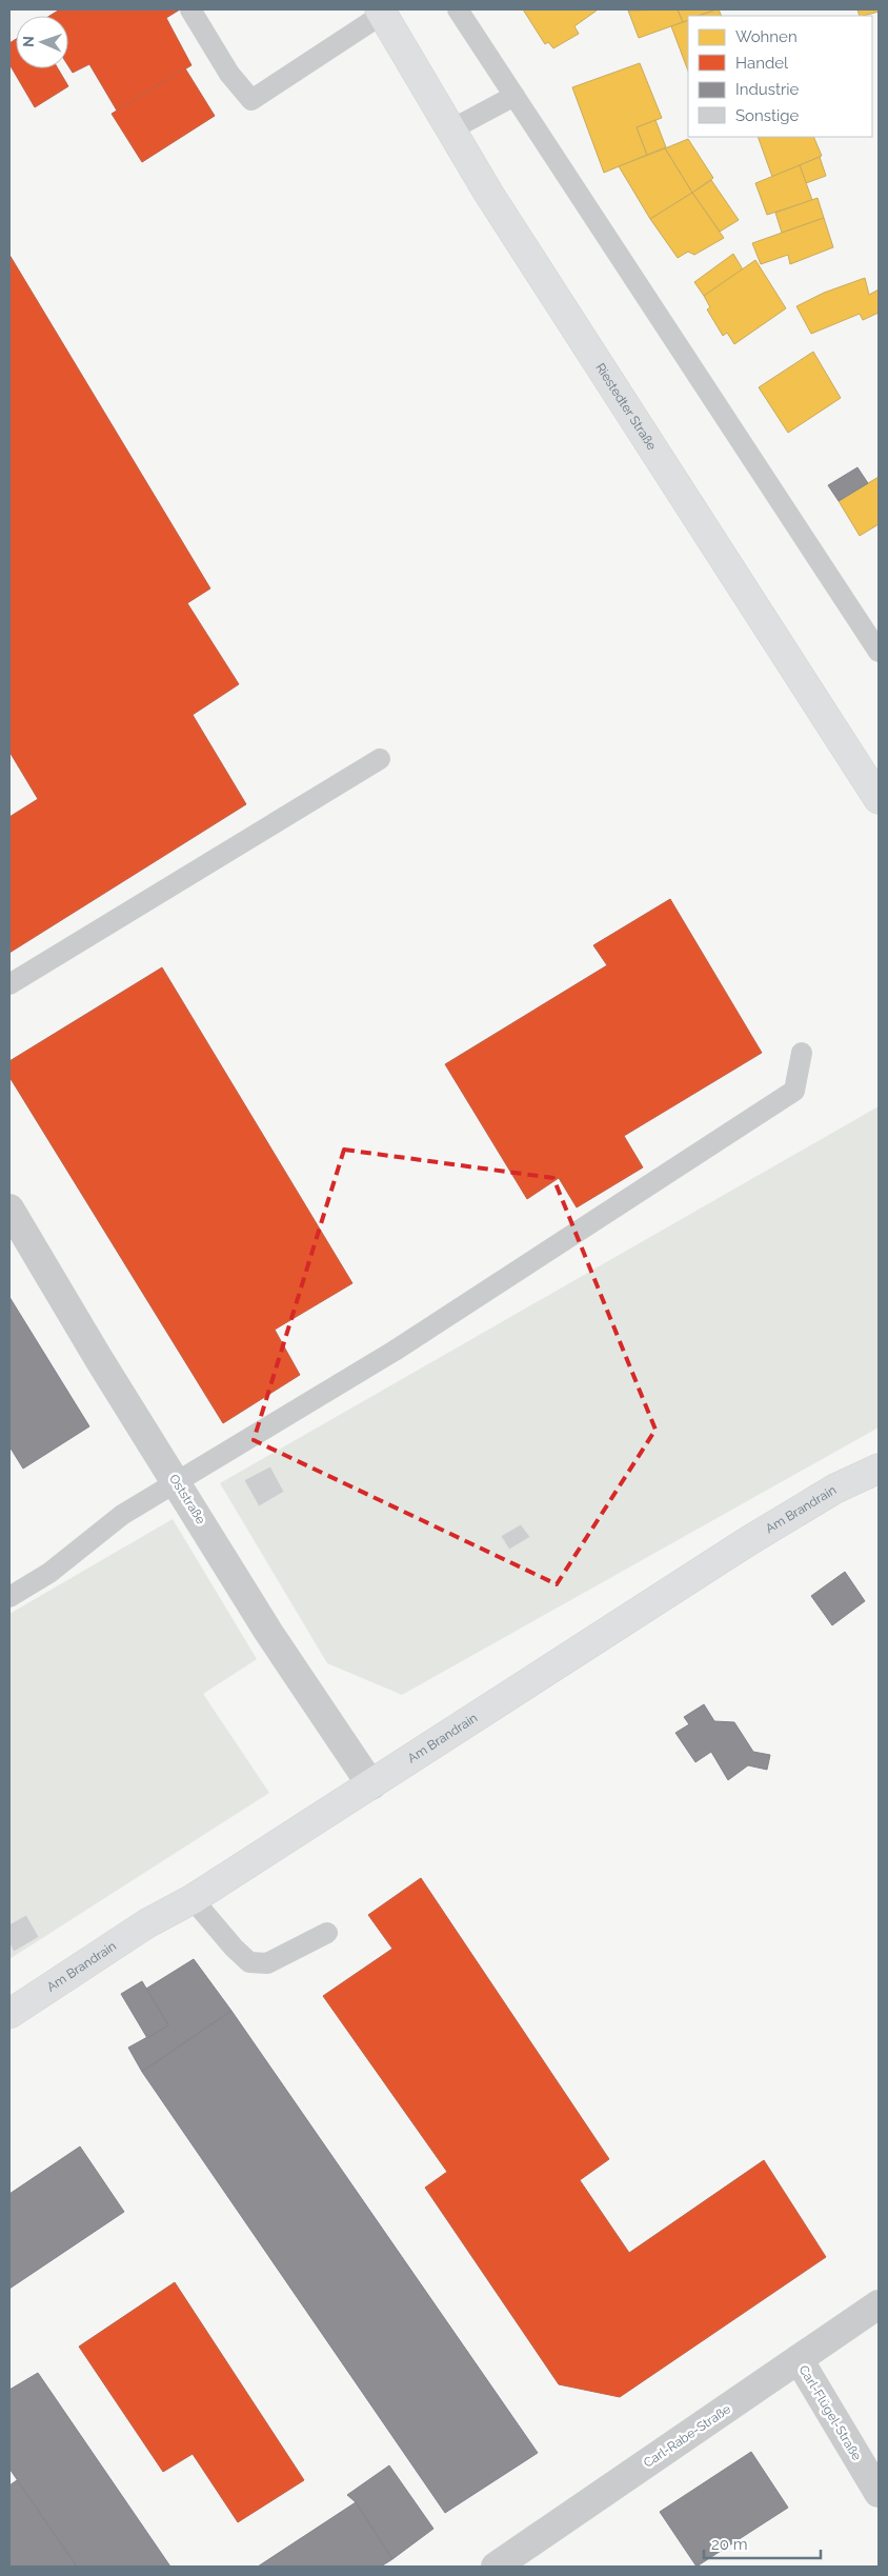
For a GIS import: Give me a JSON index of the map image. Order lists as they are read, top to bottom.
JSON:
{
  "streets": {
    "main road": ["Riestedter Straße", "Am Brandrain"],
    "street": ["Oststraße", "Carl-Flügel-Straße", "Carl-Rabe-Straße"]
  },
  "crossings": [
    ["Oststraße", "Am Brandrain"],
    ["Carl-Flügel-Straße", "Carl-Rabe-Straße"]
  ],
  "legend": [
    "Wohnen",
    "Handel",
    "Industrie",
    "Sonstige"
  ],
  "scale_bar": "20 m",
  "north": "left"
}
